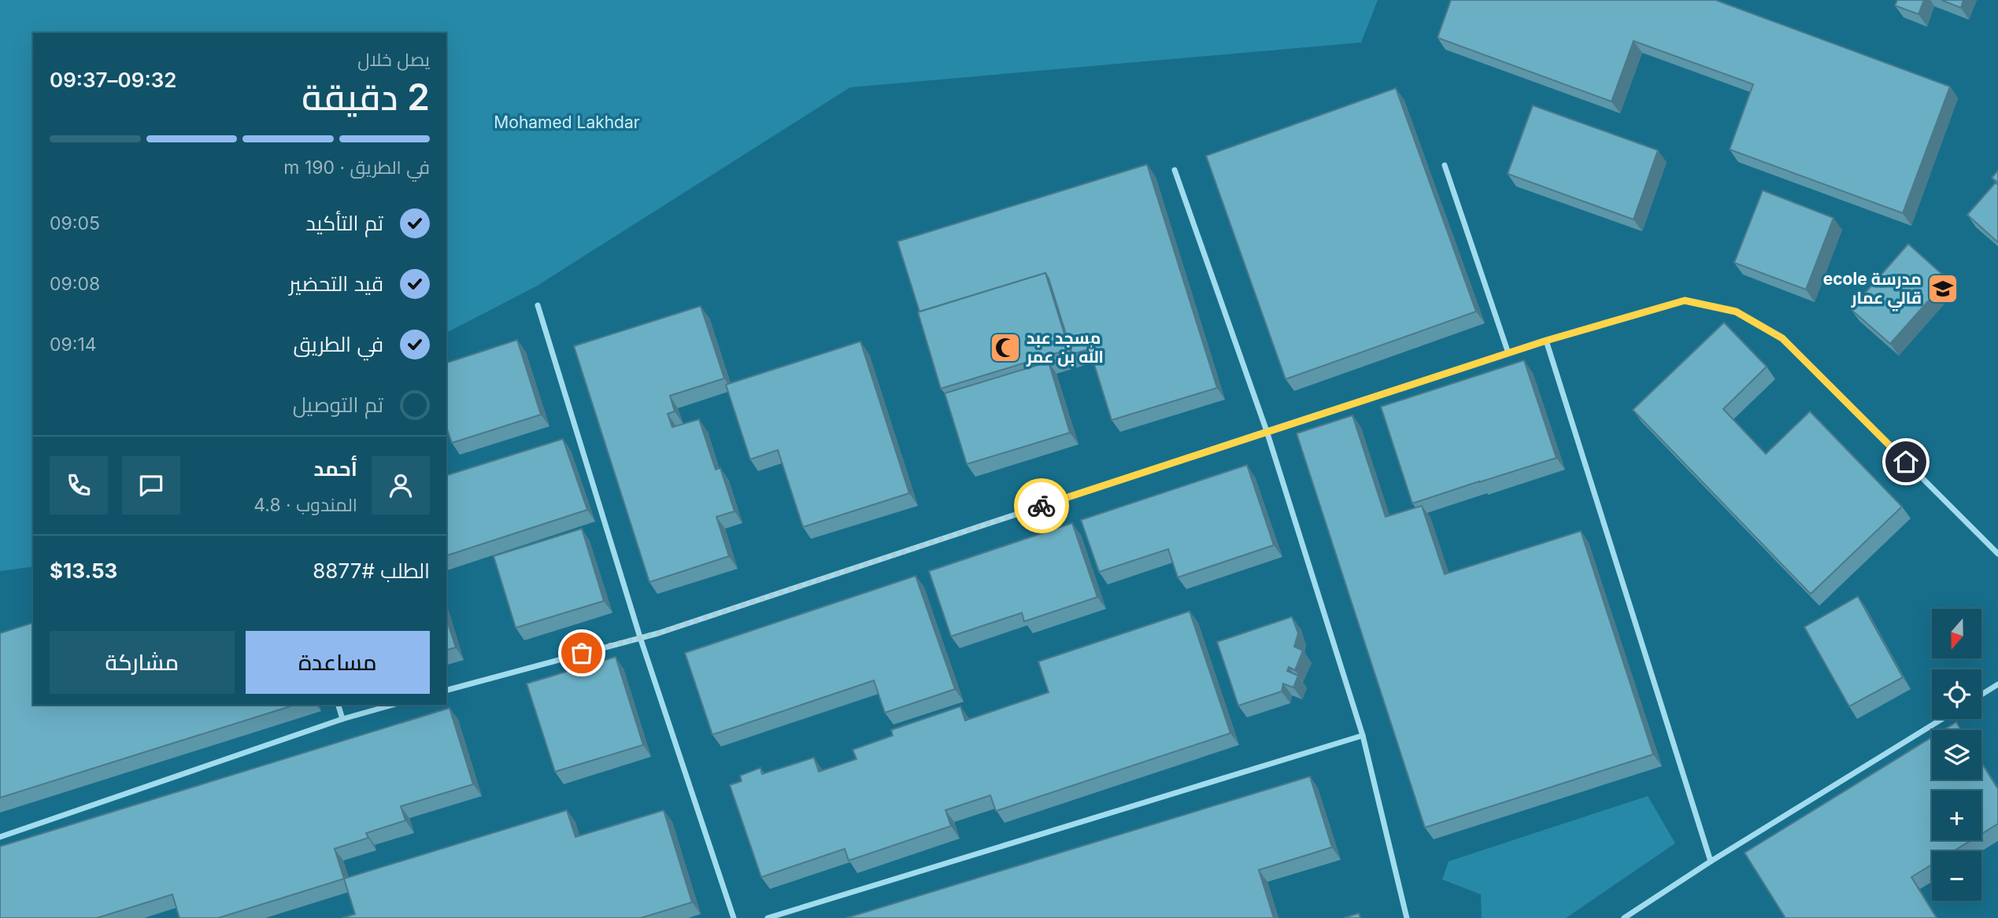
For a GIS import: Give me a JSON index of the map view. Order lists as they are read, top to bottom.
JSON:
{
  "parks": ["Mohamed Lakhdar"],
  "places": {
    "school or university": ["ecole مدرسة قالي عمار"],
    "mosque": ["مسجد عبد الله بن عمر"]
  },
  "north": "bottom",
  "page": {
    "heading": ["2 دقيقة", "يصل خلال", "09:32–09:37"],
    "panel": [
      "أحمد",
      "المندوب · 4.8",
      "الطلب #8877",
      "$13.53"
    ],
    "bar": "في الطريق · 190 m",
    "list": [
      ["تم التأكيد", "09:05"],
      ["قيد التحضير", "09:08"],
      ["في الطريق", "09:14"],
      "تم التوصيل"
    ],
    "map_buttons": ["+", "−"],
    "buttons": ["مساعدة", "مشاركة"]
  }
}
